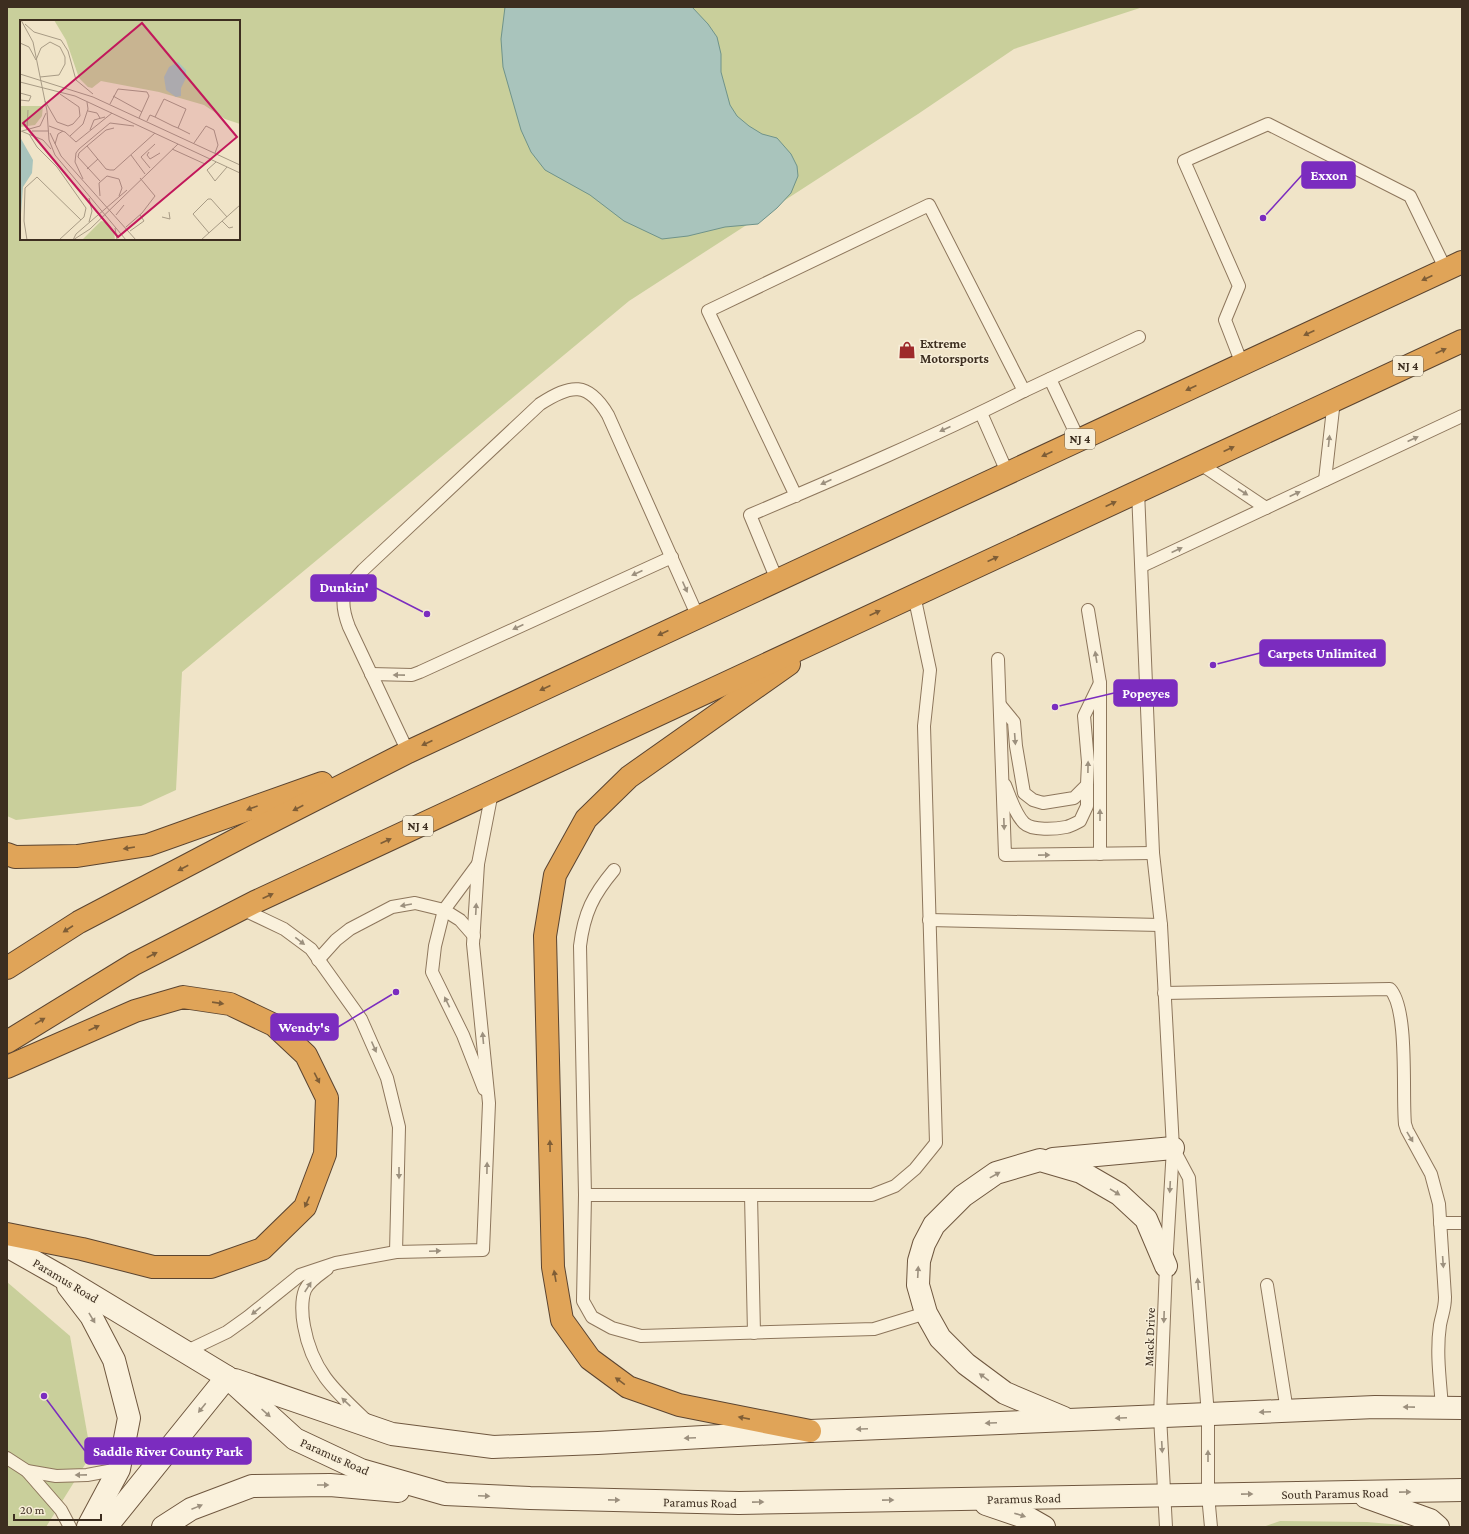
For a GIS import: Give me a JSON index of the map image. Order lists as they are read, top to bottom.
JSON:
{
  "streets": {
    "highway": ["NJ 4"],
    "main road": ["Paramus Road", "South Paramus Road"],
    "lane": ["Mack Drive"]
  },
  "crossings": [
    ["NJ 4", "Mack Drive"],
    ["Paramus Road", "Mack Drive"],
    ["Paramus Road", "South Paramus Road"]
  ],
  "places": {
    "other": [
      "Exxon",
      "Dunkin'",
      "Carpets Unlimited",
      "Popeyes",
      "Wendy's",
      "Saddle River County Park"
    ],
    "shop": ["Extreme Motorsports"]
  },
  "scale_bar": "20 m"
}
